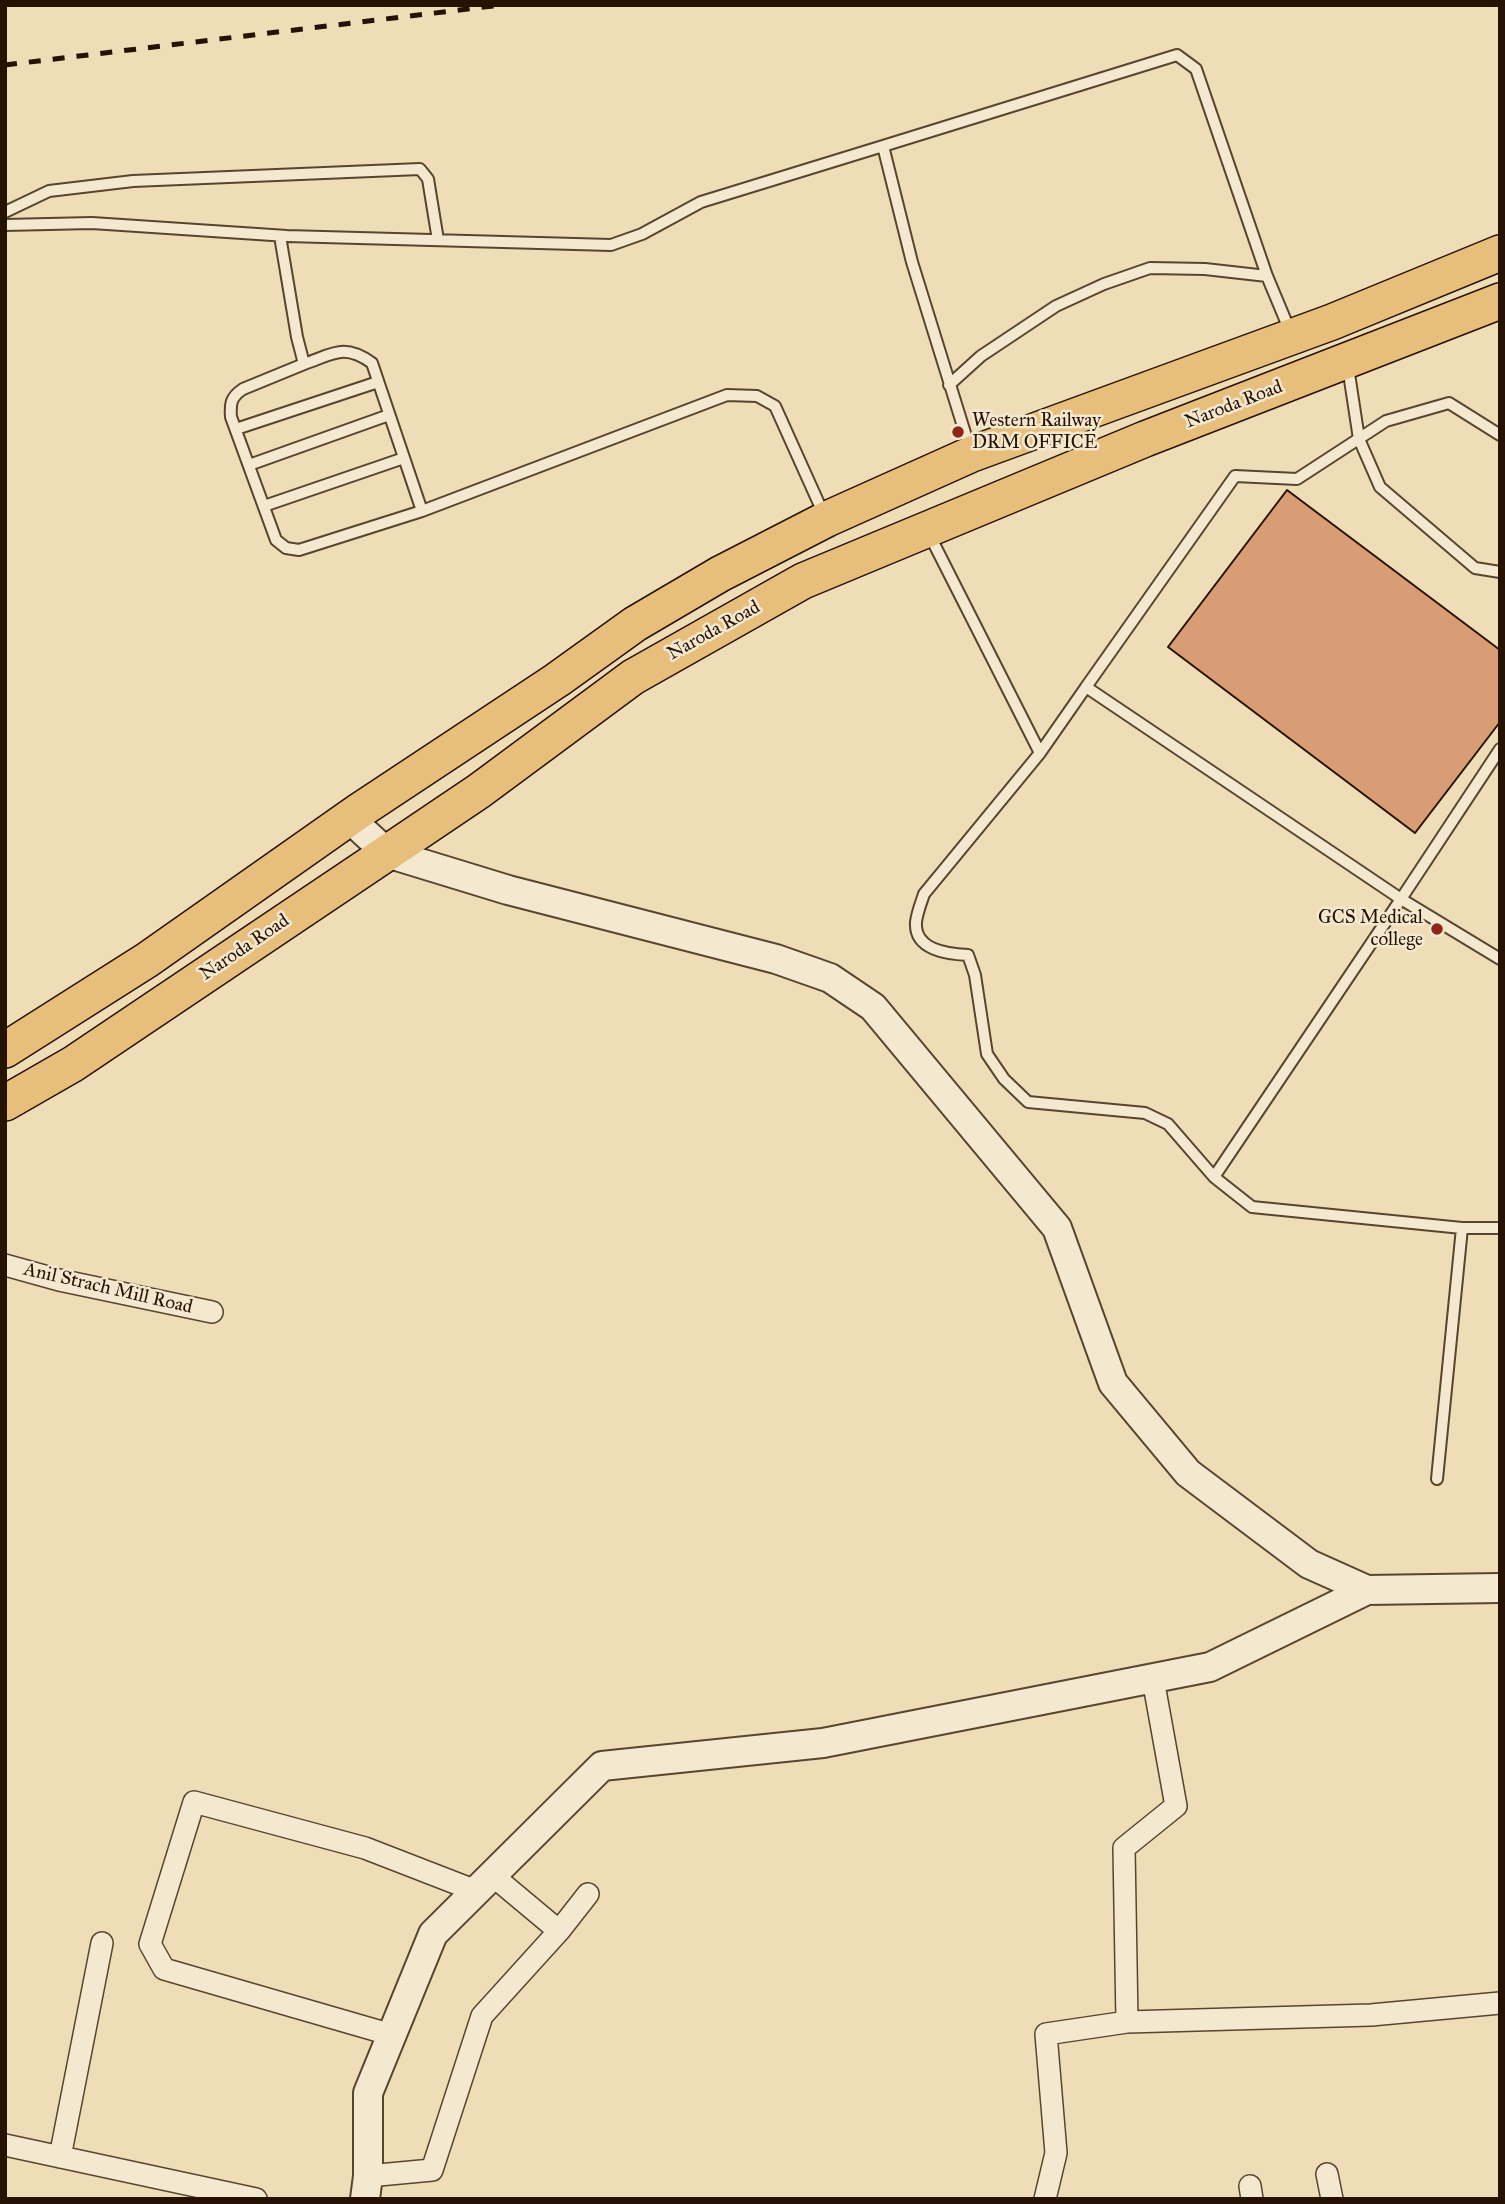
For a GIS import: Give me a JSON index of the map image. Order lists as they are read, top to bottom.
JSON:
{
  "streets": {
    "main road": ["Naroda Road"],
    "street": ["Anil Strach Mill Road"]
  },
  "places": ["Western Railway DRM OFFICE", "GCS Medical college"]
}
